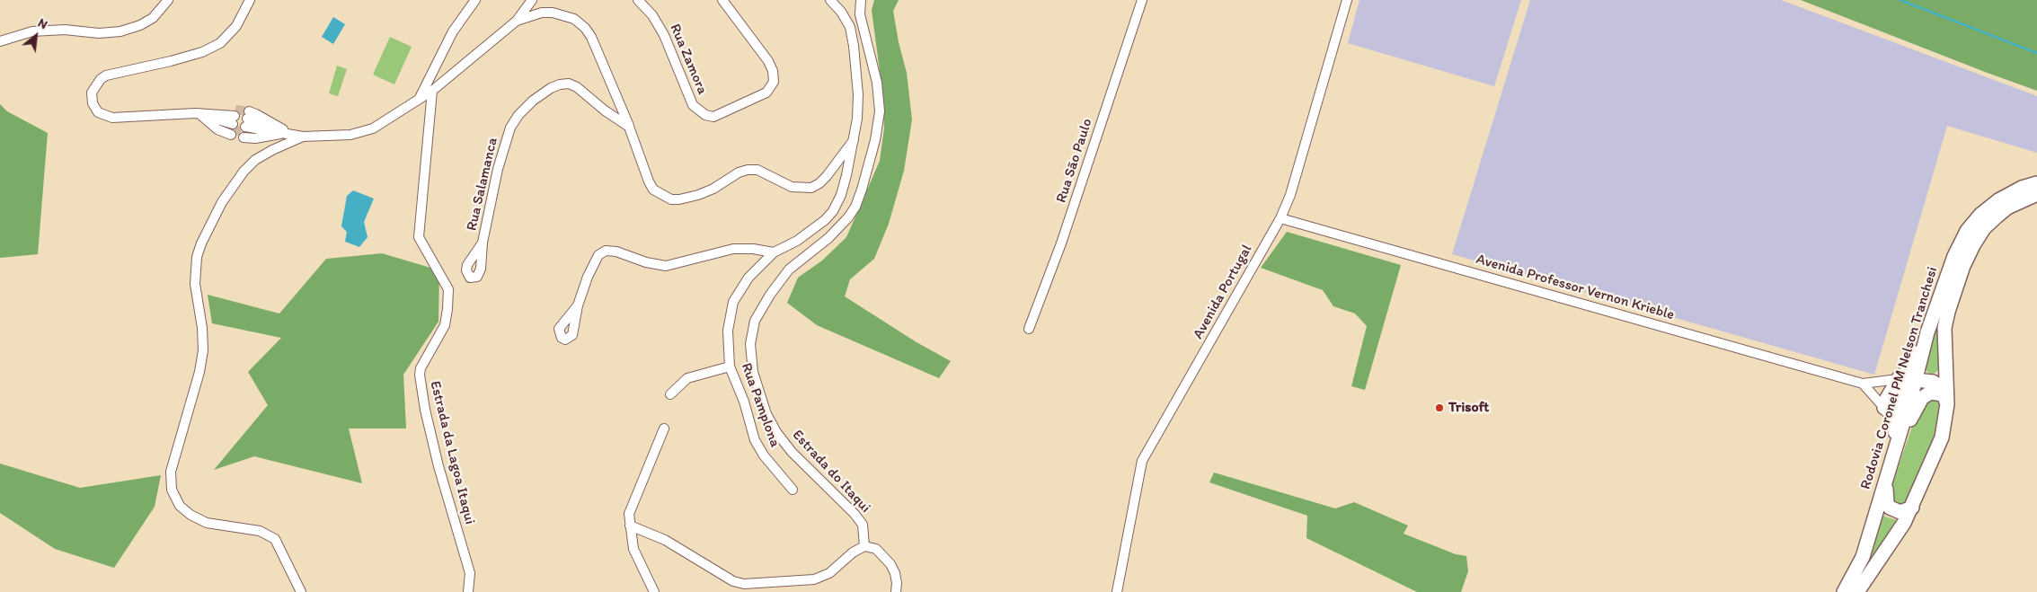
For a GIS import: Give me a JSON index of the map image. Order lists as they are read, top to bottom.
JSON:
{
  "streets": {
    "highway": ["Rodovia Coronel PM Nelson Tranchesi"],
    "street": [
      "Rua Zamora",
      "Rua São Paulo",
      "Rua Salamanca",
      "Avenida Professor Vernon Krieble",
      "Avenida Portugal",
      "Rua Pamplona",
      "Estrada da Lagoa Itaqui",
      "Estrada do Itaqui"
    ]
  },
  "crossings": [
    ["Avenida Professor Vernon Krieble", "Avenida Portugal"],
    ["Avenida Professor Vernon Krieble", "Rodovia Coronel PM Nelson Tranchesi"]
  ],
  "places": ["Trisoft"],
  "north": "top right"
}
